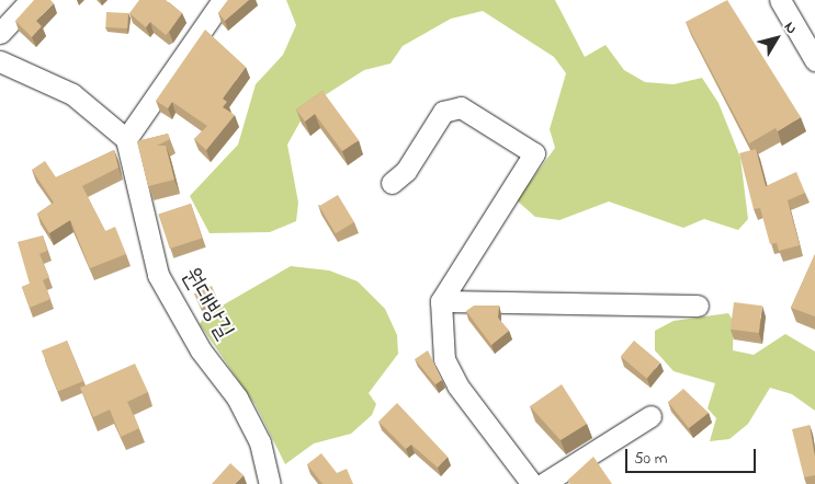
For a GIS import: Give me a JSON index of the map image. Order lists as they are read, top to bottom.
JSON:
{
  "streets": {
    "street": ["원대방길"]
  },
  "scale_bar": "50 m",
  "north": "top right"
}
